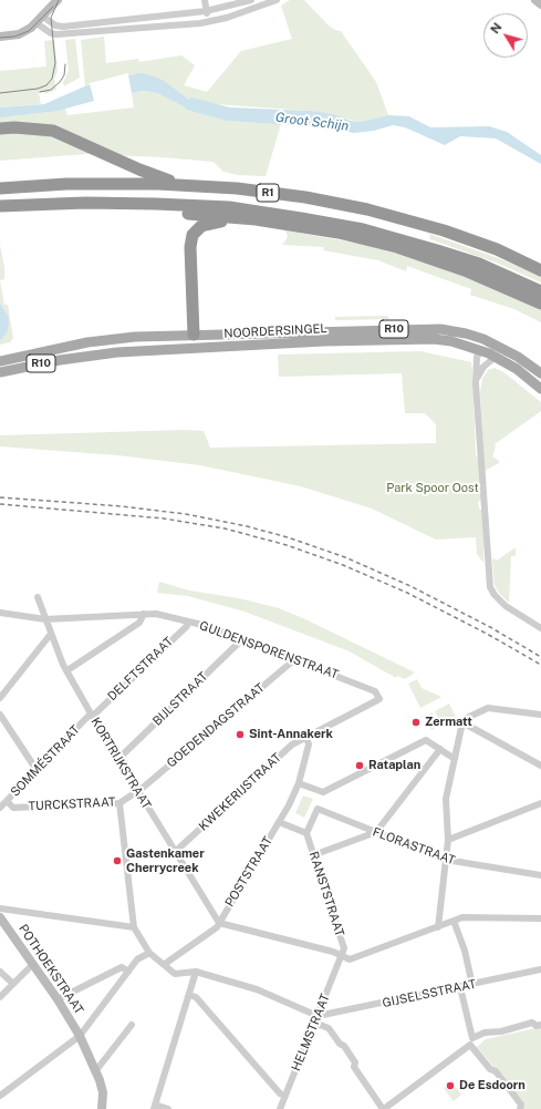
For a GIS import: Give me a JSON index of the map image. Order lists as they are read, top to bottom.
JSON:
{
  "streets": {
    "highway": ["R1"],
    "main road": ["R10", "NOORDERSINGEL"],
    "street": [
      "GULDENSPORENSTRAAT",
      "DELFTSTRAAT",
      "BIJLSTRAAT",
      "GOEDENDAGSTRAAT",
      "SOMMÉSTRAAT",
      "KORTRIJKSTRAAT",
      "KWEKERIJSTRAAT",
      "TURCKSTRAAT",
      "FLORASTRAAT",
      "POSTSTRAAT",
      "RANSTSTRAAT",
      "POTHOEKSTRAAT",
      "GIJSELSSTRAAT",
      "HELMSTRAAT"
    ]
  },
  "crossings": [
    ["GULDENSPORENSTRAAT", "DELFTSTRAAT"],
    ["GULDENSPORENSTRAAT", "BIJLSTRAAT"],
    ["GULDENSPORENSTRAAT", "GOEDENDAGSTRAAT"],
    ["GULDENSPORENSTRAAT", "KORTRIJKSTRAAT"],
    ["GULDENSPORENSTRAAT", "KWEKERIJSTRAAT"],
    ["DELFTSTRAAT", "SOMMÉSTRAAT"],
    ["DELFTSTRAAT", "KORTRIJKSTRAAT"],
    ["BIJLSTRAAT", "KORTRIJKSTRAAT"],
    ["GOEDENDAGSTRAAT", "KORTRIJKSTRAAT"],
    ["GOEDENDAGSTRAAT", "TURCKSTRAAT"],
    ["SOMMÉSTRAAT", "KORTRIJKSTRAAT"],
    ["SOMMÉSTRAAT", "TURCKSTRAAT"],
    ["KORTRIJKSTRAAT", "KWEKERIJSTRAAT"],
    ["KORTRIJKSTRAAT", "TURCKSTRAAT"],
    ["KORTRIJKSTRAAT", "POSTSTRAAT"],
    ["KWEKERIJSTRAAT", "POSTSTRAAT"],
    ["FLORASTRAAT", "RANSTSTRAAT"],
    ["RANSTSTRAAT", "HELMSTRAAT"],
    ["GIJSELSSTRAAT", "HELMSTRAAT"]
  ],
  "water": ["Groot Schijn"],
  "parks": ["Park Spoor Oost"],
  "places": [
    "Zermatt",
    "Sint-Annakerk",
    "Rataplan",
    "Gastenkamer Cherrycreek",
    "De Esdoorn"
  ],
  "north": "top left"
}
